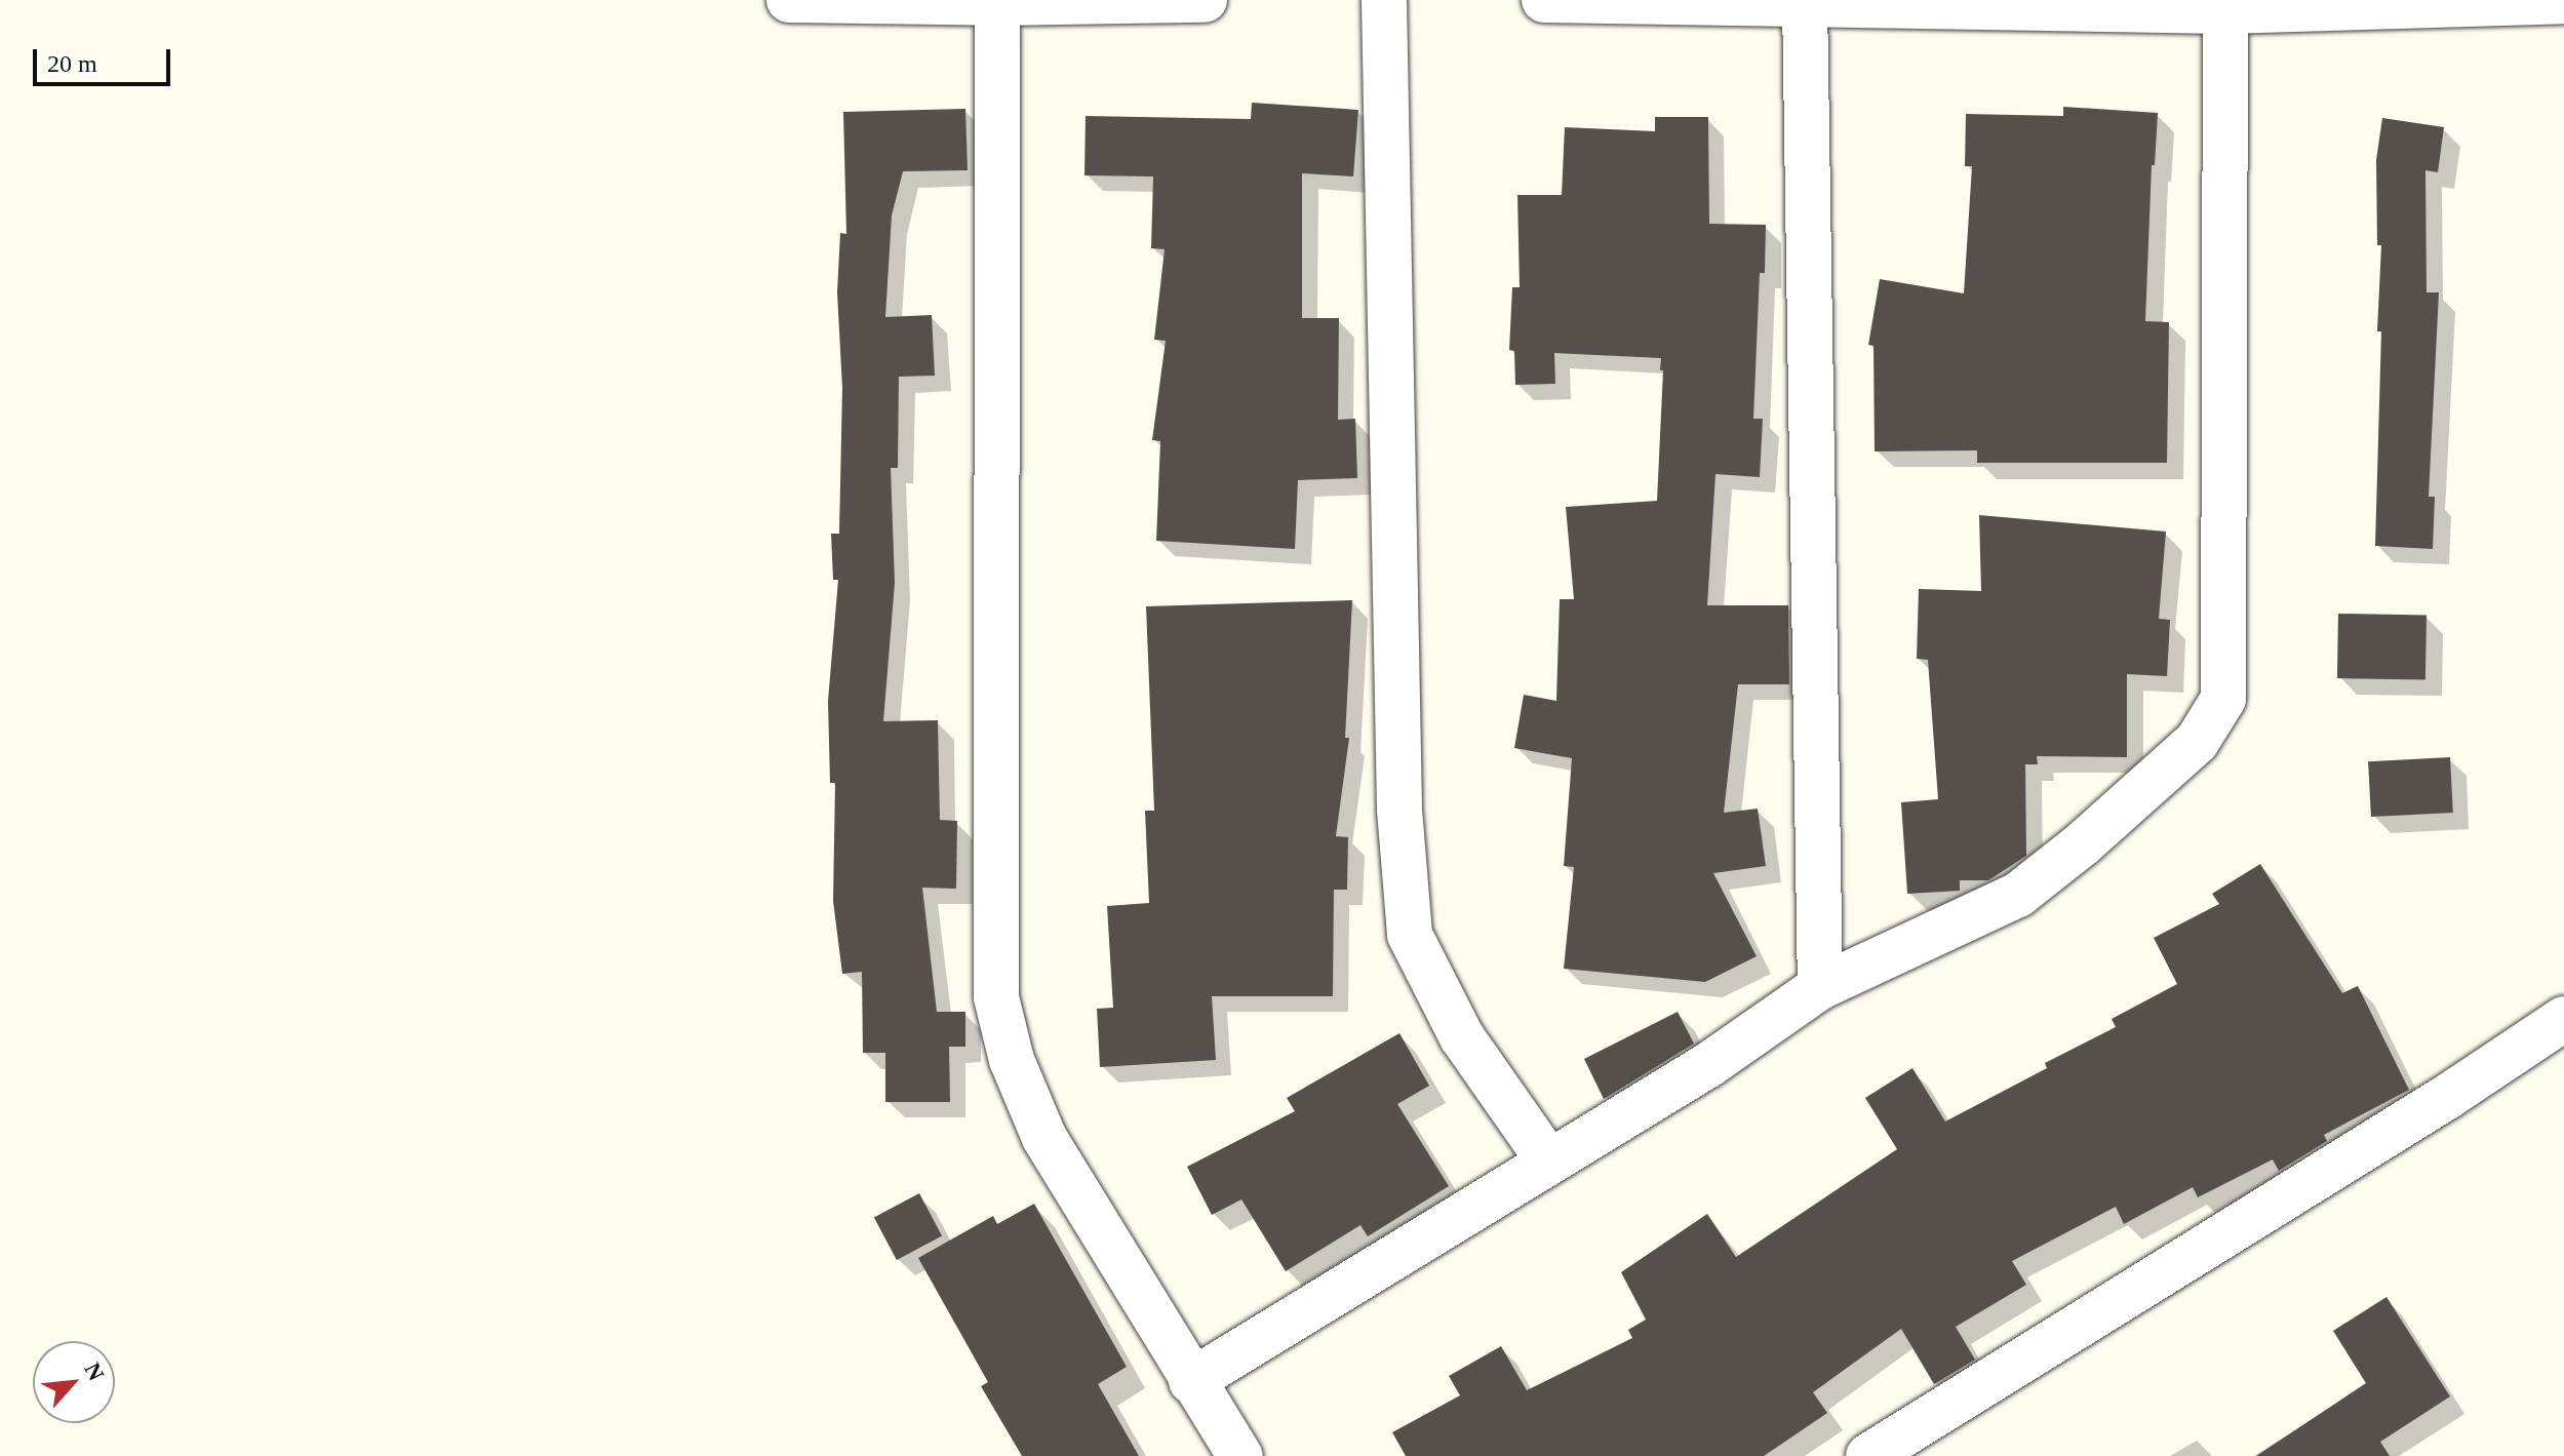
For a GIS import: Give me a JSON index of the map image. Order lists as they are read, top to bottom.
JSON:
{
  "scale_bar": "20 m",
  "north": "top right"
}
